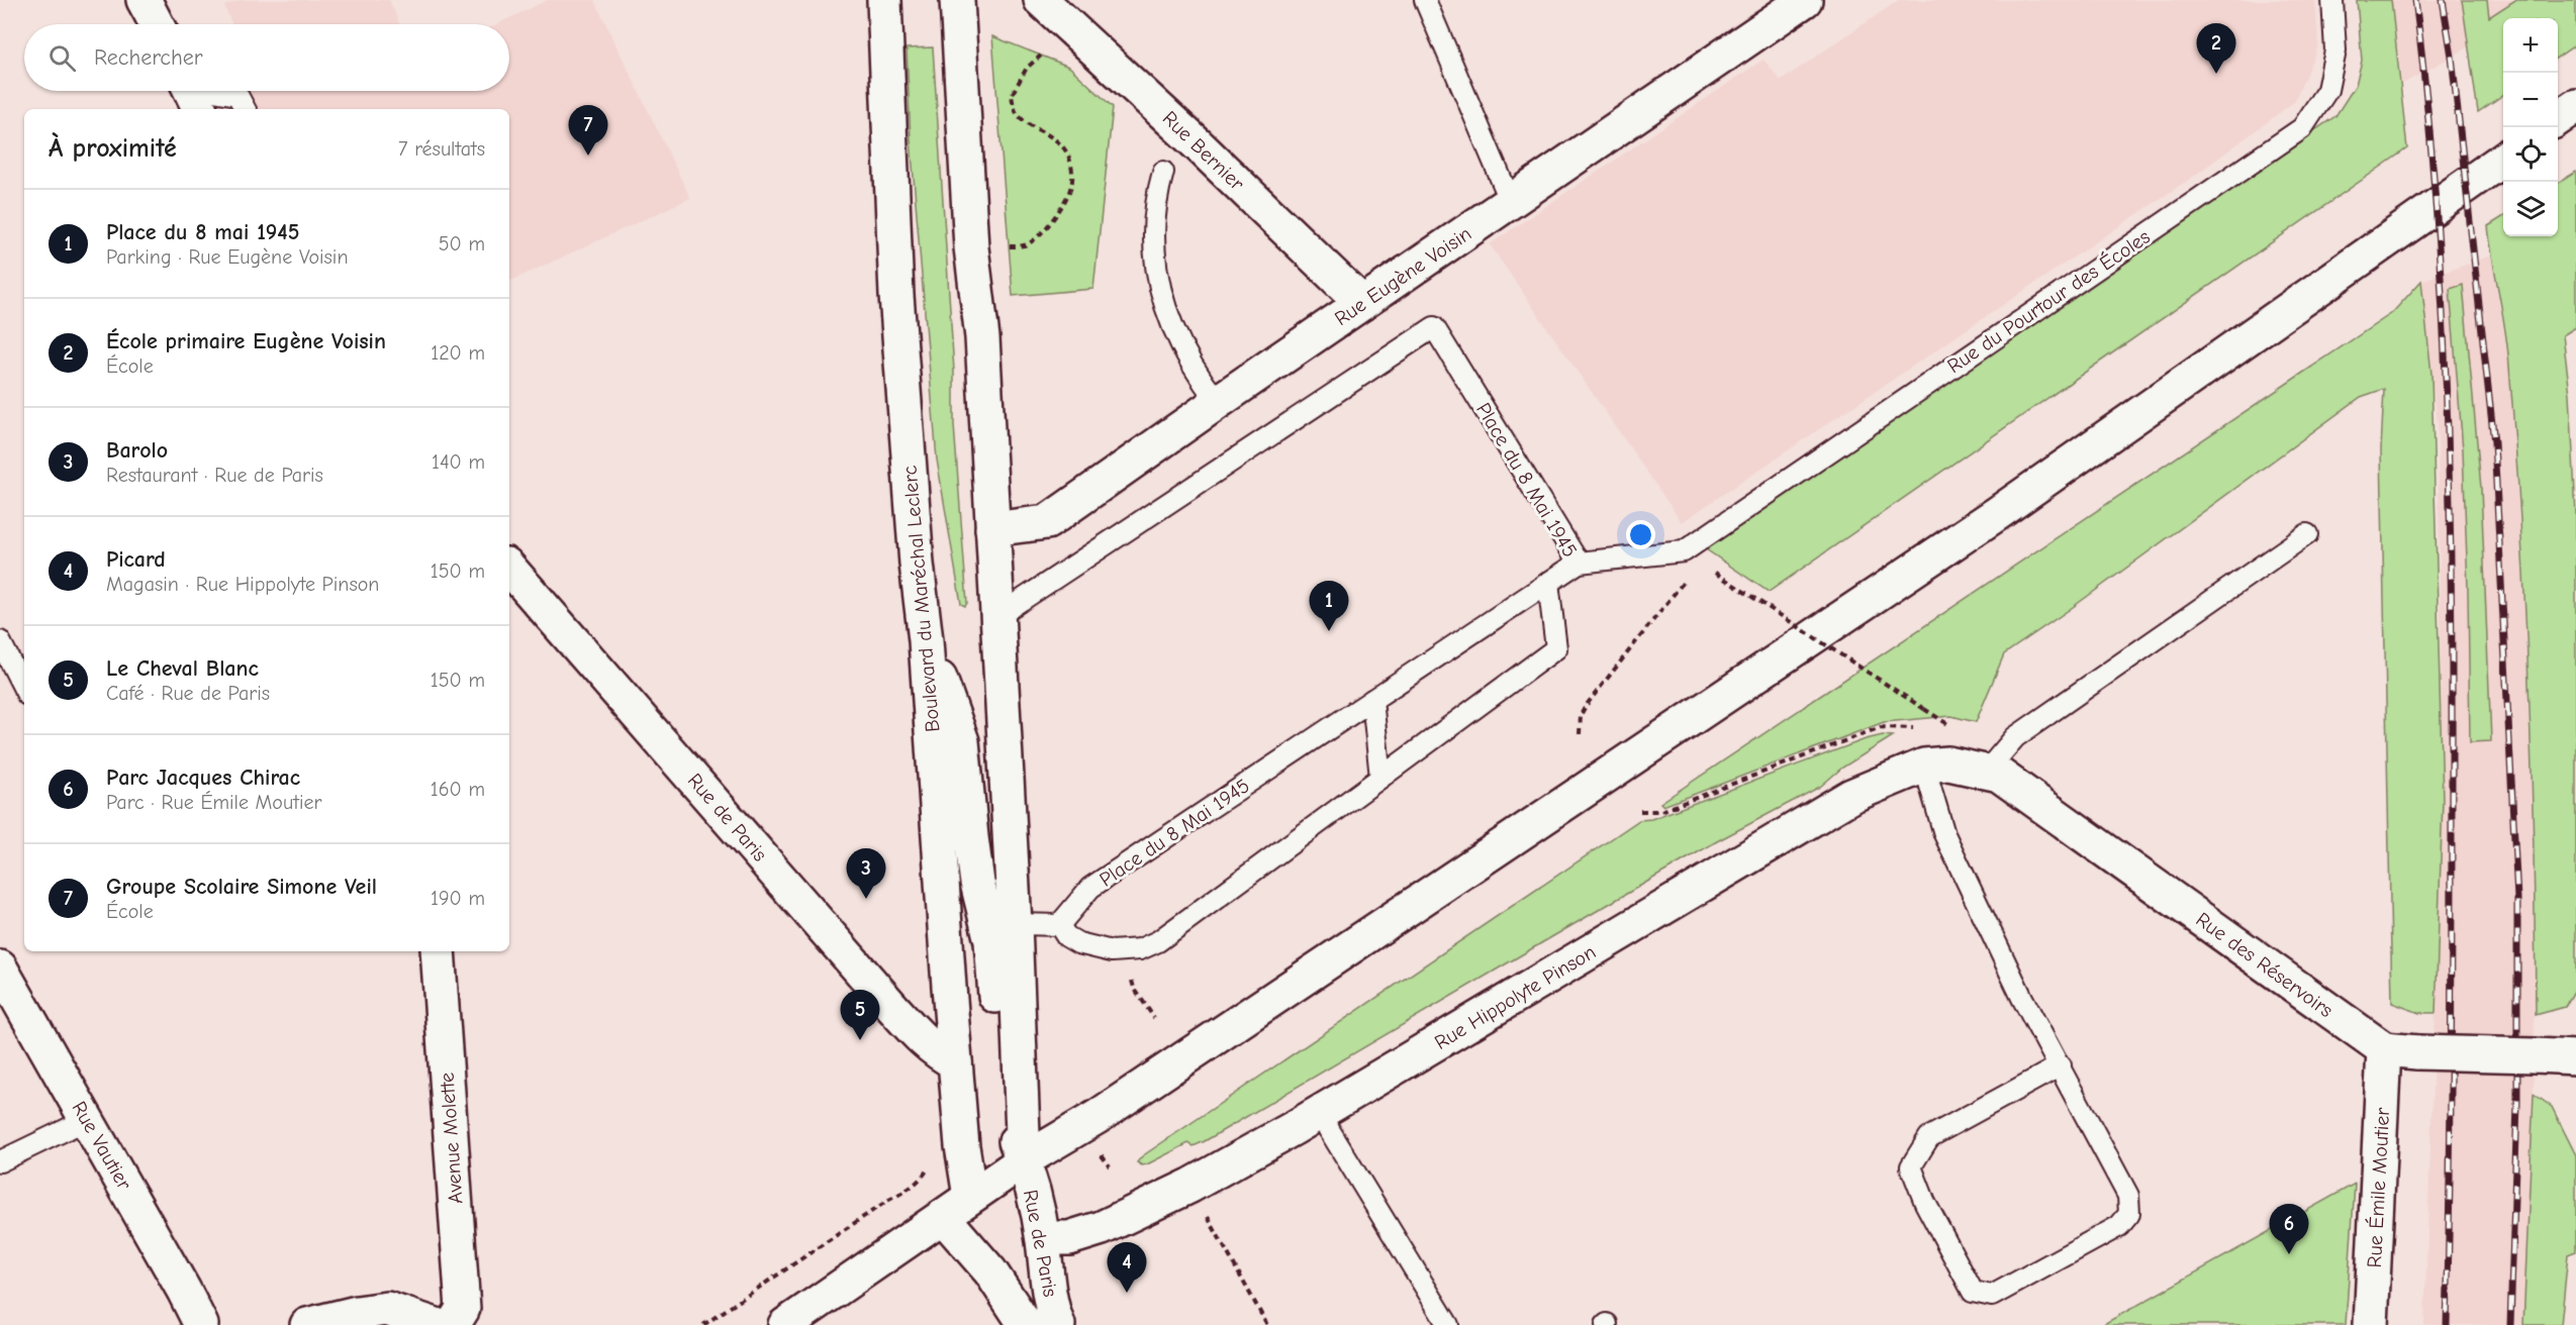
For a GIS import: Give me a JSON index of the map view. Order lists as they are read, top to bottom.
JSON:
{
  "streets": {
    "main road": [
      "Rue Bernier",
      "Rue Eugène Voisin",
      "Boulevard du Maréchal Leclerc",
      "Rue de Paris",
      "Rue des Réservoirs",
      "Rue Hippolyte Pinson",
      "Avenue Molette",
      "Rue Vautier",
      "Rue Émile Moutier"
    ],
    "lane": ["Rue du Pourtour des Écoles", "Place du 8 Mai 1945"]
  },
  "crossings": [
    ["Rue Bernier", "Rue Eugène Voisin"],
    ["Rue du Pourtour des Écoles", "Place du 8 Mai 1945"],
    ["Boulevard du Maréchal Leclerc", "Rue de Paris"],
    ["Rue de Paris", "Rue Hippolyte Pinson"],
    ["Rue des Réservoirs", "Rue Hippolyte Pinson"],
    ["Rue des Réservoirs", "Rue Émile Moutier"]
  ],
  "page": {
    "map_buttons": ["+", "−"],
    "pins": [
      "2",
      "7",
      "1",
      "3",
      "5",
      "6",
      "4"
    ],
    "search": "Rechercher",
    "heading": ["À proximité", "7 résultats"],
    "list": [
      {
        "mark": "1",
        "name": "Place du 8 mai 1945",
        "note": "Parking · Rue Eugène Voisin",
        "value": "50 m"
      },
      {
        "mark": "2",
        "name": "École primaire Eugène Voisin",
        "note": "École",
        "value": "120 m"
      },
      {
        "mark": "3",
        "name": "Barolo",
        "note": "Restaurant · Rue de Paris",
        "value": "140 m"
      },
      {
        "mark": "4",
        "name": "Picard",
        "note": "Magasin · Rue Hippolyte Pinson",
        "value": "150 m"
      },
      {
        "mark": "5",
        "name": "Le Cheval Blanc",
        "note": "Café · Rue de Paris",
        "value": "150 m"
      },
      {
        "mark": "6",
        "name": "Parc Jacques Chirac",
        "note": "Parc · Rue Émile Moutier",
        "value": "160 m"
      },
      {
        "mark": "7",
        "name": "Groupe Scolaire Simone Veil",
        "note": "École",
        "value": "190 m"
      }
    ]
  }
}
